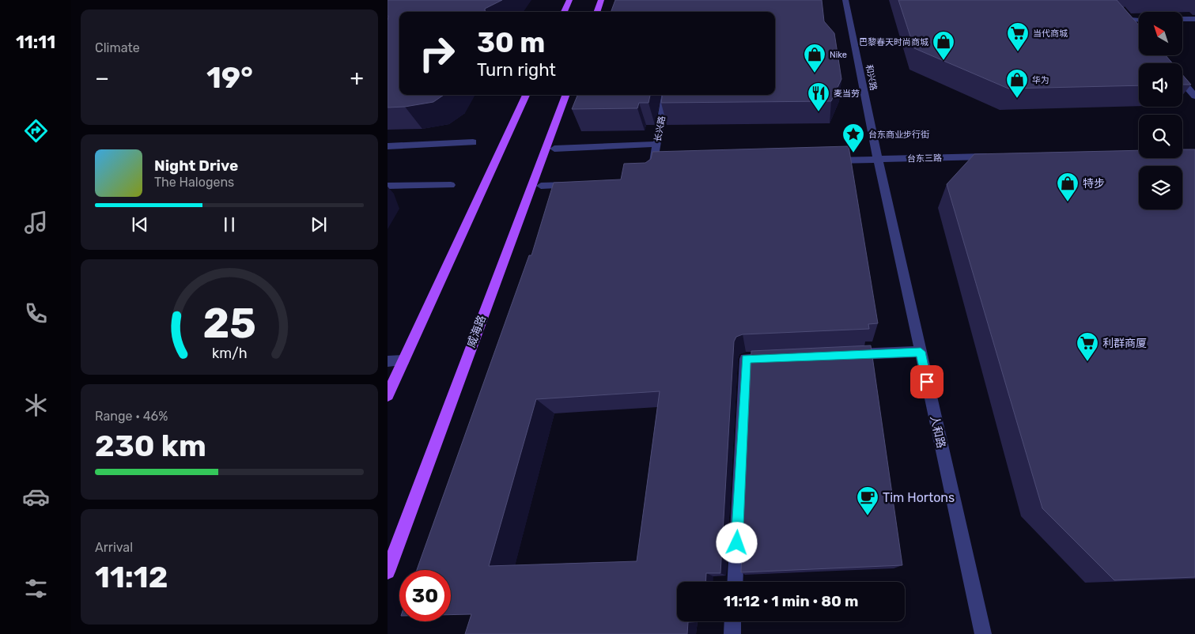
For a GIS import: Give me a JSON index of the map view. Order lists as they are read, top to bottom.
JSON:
{
  "streets": {
    "main road": ["威海路"],
    "street": [
      "和兴路",
      "长兴路",
      "台东三路",
      "人和路"
    ]
  },
  "crossings": [
    ["和兴路", "台东三路"],
    ["和兴路", "人和路"],
    ["台东三路", "人和路"]
  ],
  "places": {
    "supermarket": ["当代商城", "利群商厦"],
    "shop": [
      "巴黎春天时尚商城",
      "Nike",
      "华为",
      "特步"
    ],
    "restaurant": ["麦当劳"],
    "place": ["台东商业步行街"],
    "cafe": ["Tim Hortons"]
  },
  "north": "top left",
  "page": {
    "tabs": "11:11",
    "tile": [
      "Climate",
      ["Range · 46%", "230 km"],
      ["Arrival", "11:12"]
    ],
    "turn": ["30 m", "Turn right"],
    "heat": ["−", "19°", "+"],
    "song": ["Night Drive", "The Halogens"],
    "limit": "30",
    "trip": "11:12 · 1 min · 80 m",
    "gauge": ["25", "km/h"]
  }
}
